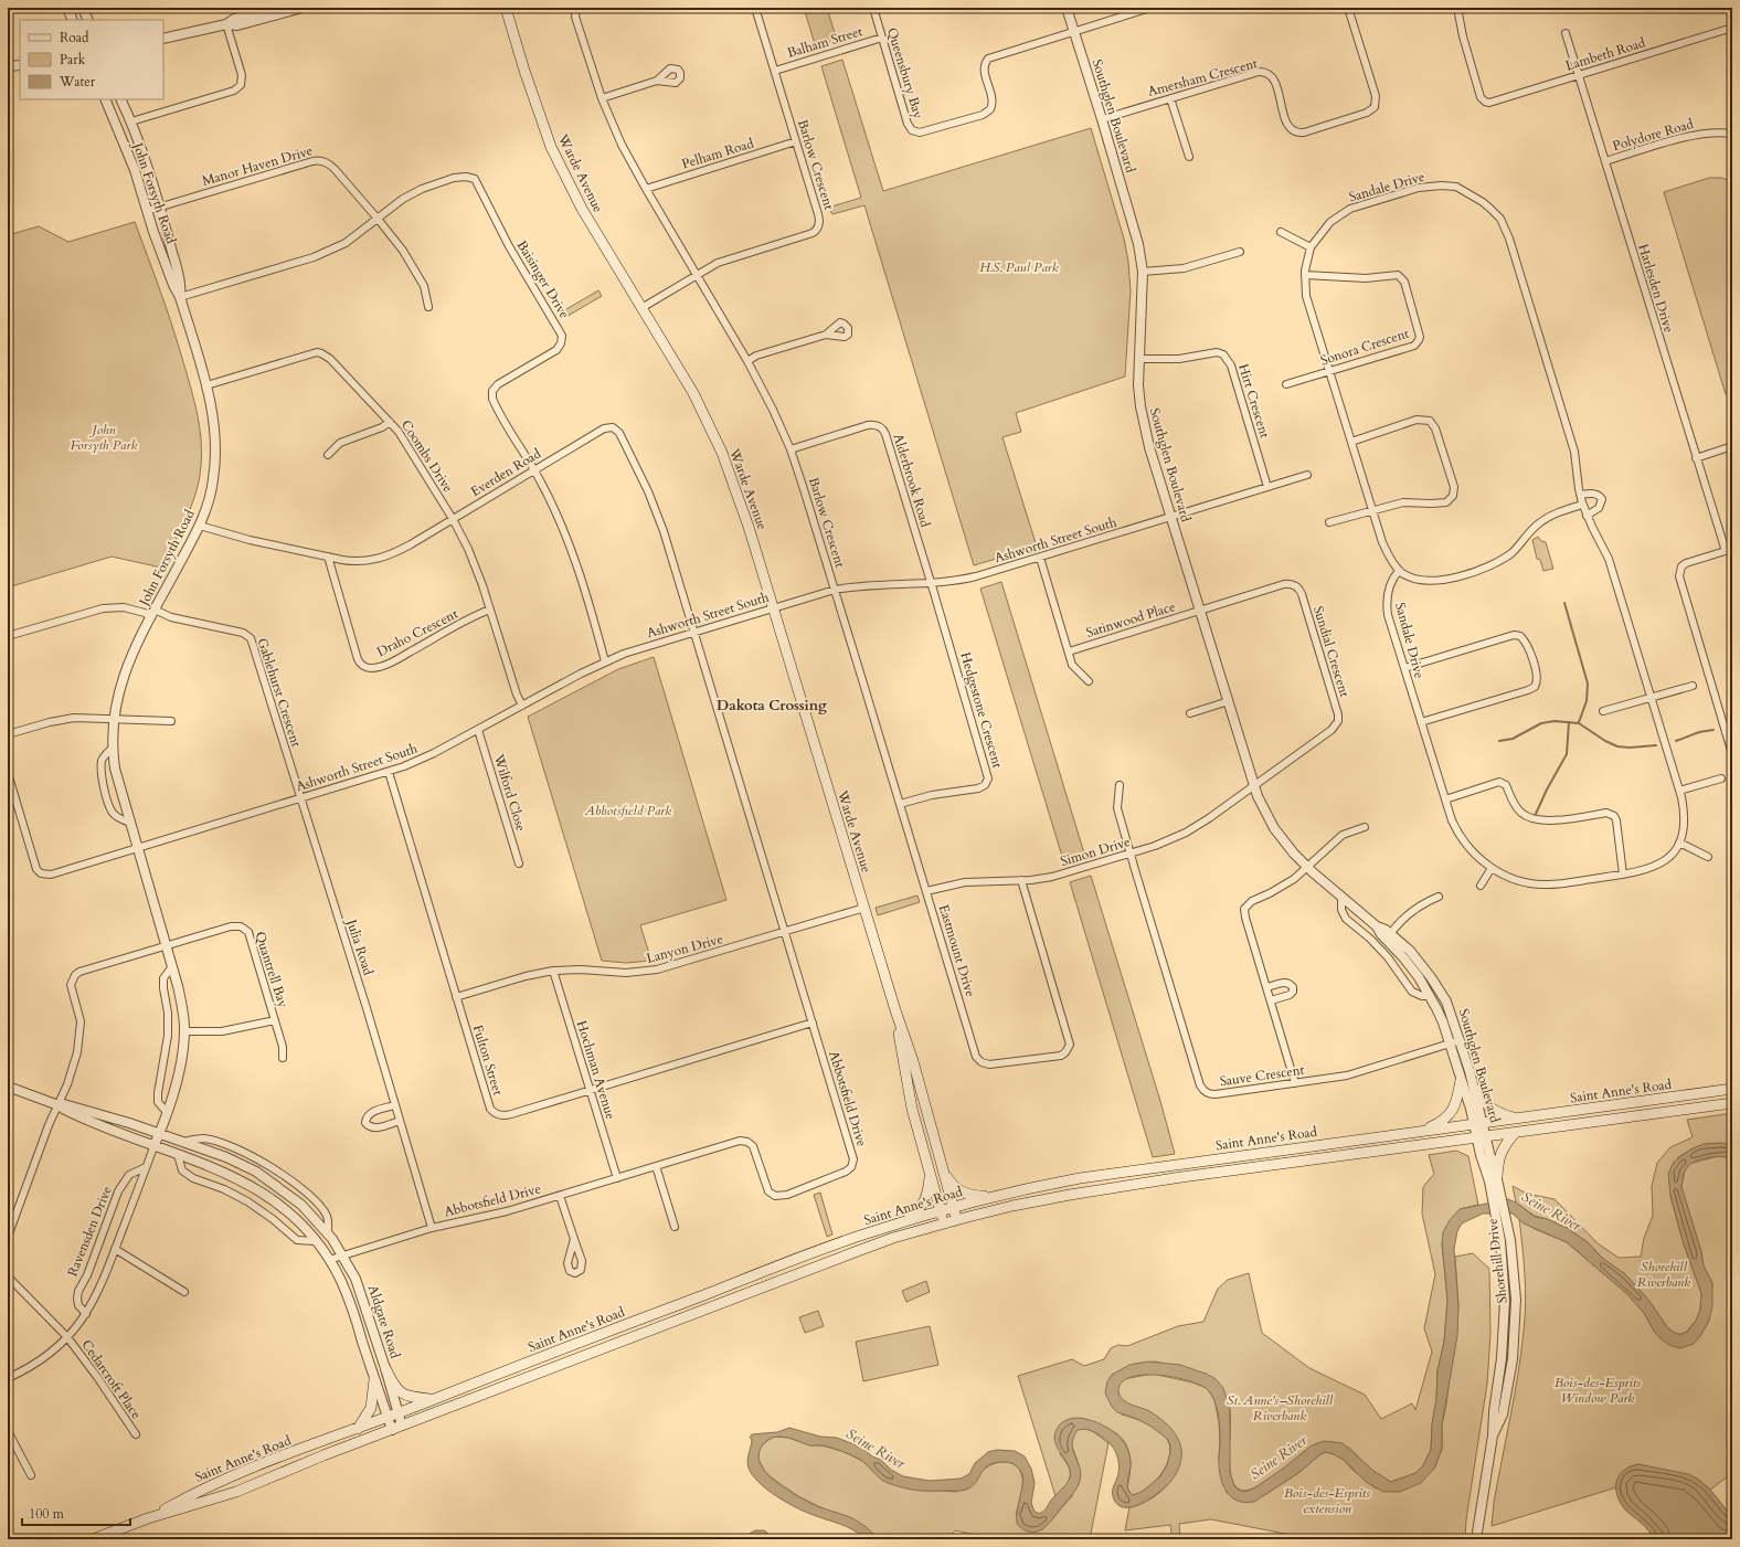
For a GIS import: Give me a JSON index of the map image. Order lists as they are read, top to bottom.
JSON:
{
  "streets": {
    "main road": ["Warde Avenue", "Saint Anne's Road"],
    "street": [
      "Balham Street",
      "Lambeth Road",
      "Queensbury Bay",
      "Amersham Crescent",
      "Southglen Boulevard",
      "Polydore Road",
      "Pelham Road",
      "Barlow Crescent",
      "Manor Haven Drive",
      "Sandale Drive",
      "John Forsyth Road",
      "Baisinger Drive",
      "Harlesden Drive",
      "Sonora Crescent",
      "Hirt Crescent",
      "Coombs Drive",
      "Everden Road",
      "Alderbrook Road",
      "Ashworth Street South",
      "Satinwood Place",
      "Draho Crescent",
      "Sundial Crescent",
      "Gablehurst Crescent",
      "Hedgestone Crescent",
      "Wilford Close",
      "Simon Drive",
      "Julia Road",
      "Lanyon Drive",
      "Eastmount Drive",
      "Quantrell Bay",
      "Fulton Street",
      "Hochman Avenue",
      "Sauve Crescent",
      "Abbotsfield Drive",
      "Ravensden Drive",
      "Shorehill Drive",
      "Aldgate Road",
      "Cedarcroft Place"
    ]
  },
  "crossings": [
    ["Balham Street", "Queensbury Bay"],
    ["Balham Street", "Barlow Crescent"],
    ["Lambeth Road", "Harlesden Drive"],
    ["Queensbury Bay", "Southglen Boulevard"],
    ["Amersham Crescent", "Southglen Boulevard"],
    ["Southglen Boulevard", "Hirt Crescent"],
    ["Southglen Boulevard", "Ashworth Street South"],
    ["Southglen Boulevard", "Satinwood Place"],
    ["Southglen Boulevard", "Sundial Crescent"],
    ["Southglen Boulevard", "Simon Drive"],
    ["Southglen Boulevard", "Sauve Crescent"],
    ["Southglen Boulevard", "Saint Anne's Road"],
    ["Southglen Boulevard", "Shorehill Drive"],
    ["Polydore Road", "Harlesden Drive"],
    ["Pelham Road", "Barlow Crescent"],
    ["Barlow Crescent", "Warde Avenue"],
    ["Barlow Crescent", "Alderbrook Road"],
    ["Barlow Crescent", "Ashworth Street South"],
    ["Barlow Crescent", "Eastmount Drive"],
    ["Manor Haven Drive", "John Forsyth Road"],
    ["Manor Haven Drive", "Baisinger Drive"],
    ["Warde Avenue", "Ashworth Street South"],
    ["Warde Avenue", "Lanyon Drive"],
    ["Warde Avenue", "Saint Anne's Road"],
    ["Sandale Drive", "Sonora Crescent"],
    ["John Forsyth Road", "Baisinger Drive"],
    ["John Forsyth Road", "Coombs Drive"],
    ["John Forsyth Road", "Everden Road"],
    ["John Forsyth Road", "Ashworth Street South"],
    ["John Forsyth Road", "Gablehurst Crescent"],
    ["John Forsyth Road", "Quantrell Bay"],
    ["John Forsyth Road", "Aldgate Road"],
    ["Baisinger Drive", "Everden Road"],
    ["Baisinger Drive", "Ashworth Street South"],
    ["Hirt Crescent", "Ashworth Street South"],
    ["Coombs Drive", "Everden Road"],
    ["Coombs Drive", "Ashworth Street South"],
    ["Coombs Drive", "Draho Crescent"],
    ["Everden Road", "Ashworth Street South"],
    ["Everden Road", "Draho Crescent"],
    ["Everden Road", "Abbotsfield Drive"],
    ["Alderbrook Road", "Ashworth Street South"],
    ["Alderbrook Road", "Hedgestone Crescent"],
    ["Ashworth Street South", "Gablehurst Crescent"],
    ["Ashworth Street South", "Hedgestone Crescent"],
    ["Ashworth Street South", "Wilford Close"],
    ["Ashworth Street South", "Julia Road"],
    ["Ashworth Street South", "Eastmount Drive"],
    ["Ashworth Street South", "Fulton Street"],
    ["Ashworth Street South", "Abbotsfield Drive"],
    ["Satinwood Place", "Sundial Crescent"],
    ["Sundial Crescent", "Simon Drive"],
    ["Gablehurst Crescent", "Julia Road"],
    ["Hedgestone Crescent", "Eastmount Drive"],
    ["Simon Drive", "Eastmount Drive"],
    ["Simon Drive", "Sauve Crescent"],
    ["Julia Road", "Abbotsfield Drive"],
    ["Lanyon Drive", "Fulton Street"],
    ["Lanyon Drive", "Hochman Avenue"],
    ["Lanyon Drive", "Abbotsfield Drive"],
    ["Fulton Street", "Hochman Avenue"],
    ["Fulton Street", "Abbotsfield Drive"],
    ["Hochman Avenue", "Abbotsfield Drive"],
    ["Saint Anne's Road", "Shorehill Drive"],
    ["Saint Anne's Road", "Aldgate Road"],
    ["Abbotsfield Drive", "Aldgate Road"]
  ],
  "districts": ["Dakota Crossing"],
  "water": ["Seine River"],
  "parks": [
    "H.S. Paul Park",
    "John Forsyth Park",
    "Abbotsfield Park",
    "Shorehill Riverbank",
    "Bois-des-Esprits Window Park",
    "St. Anne’s–Shorehill Riverbank",
    "Bois-des-Esprits extension"
  ],
  "legend": ["Road", "Park", "Water"],
  "scale_bar": "100 m"
}
